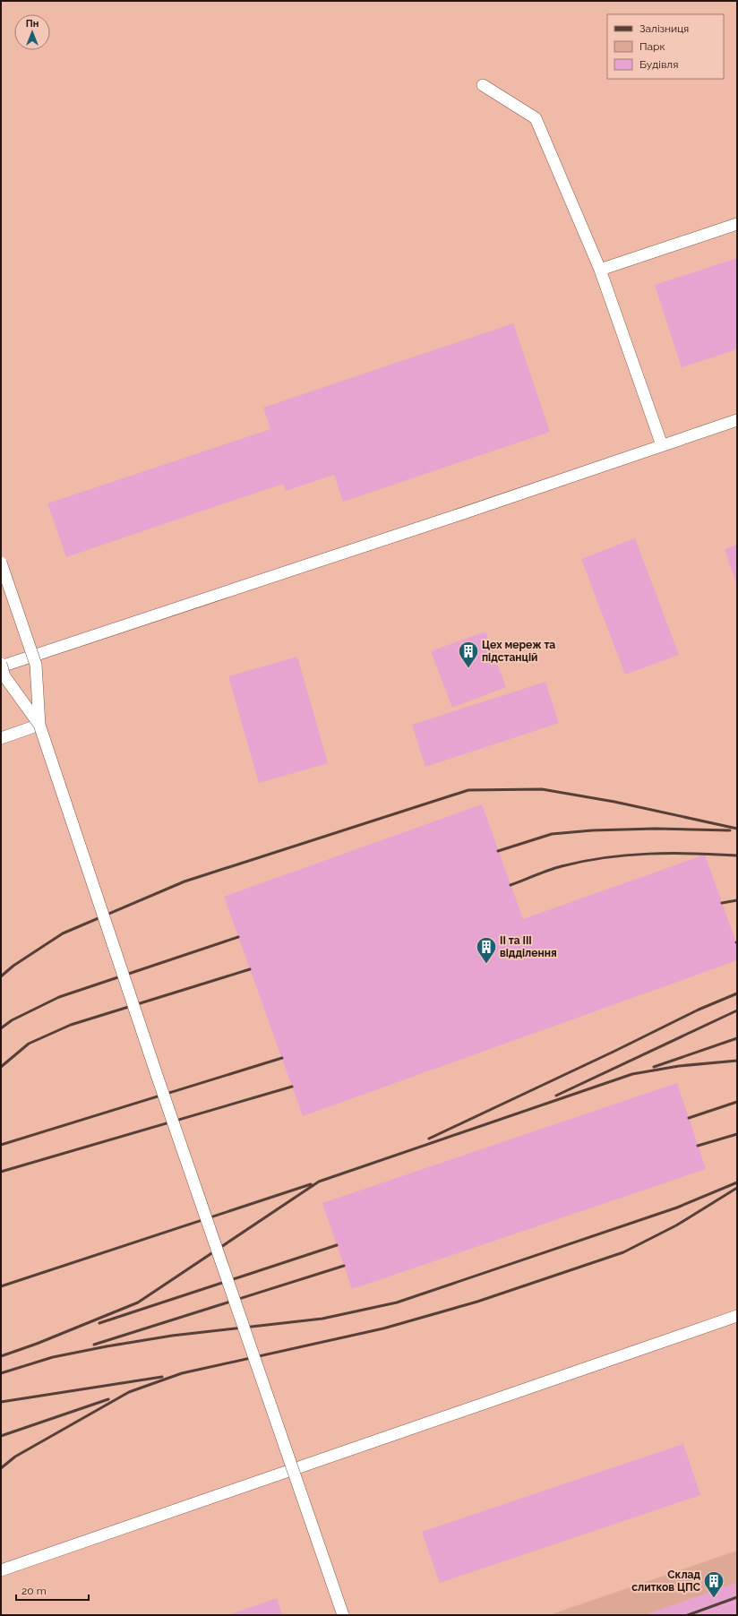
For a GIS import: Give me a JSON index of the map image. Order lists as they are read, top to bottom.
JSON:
{
  "places": {
    "building": ["Цех мереж та підстанцій", "II та III відділення", "Склад слитков ЦПС"]
  },
  "legend": ["Залізниця", "Парк", "Будівля"],
  "scale_bar": "20 m",
  "north": "top"
}
